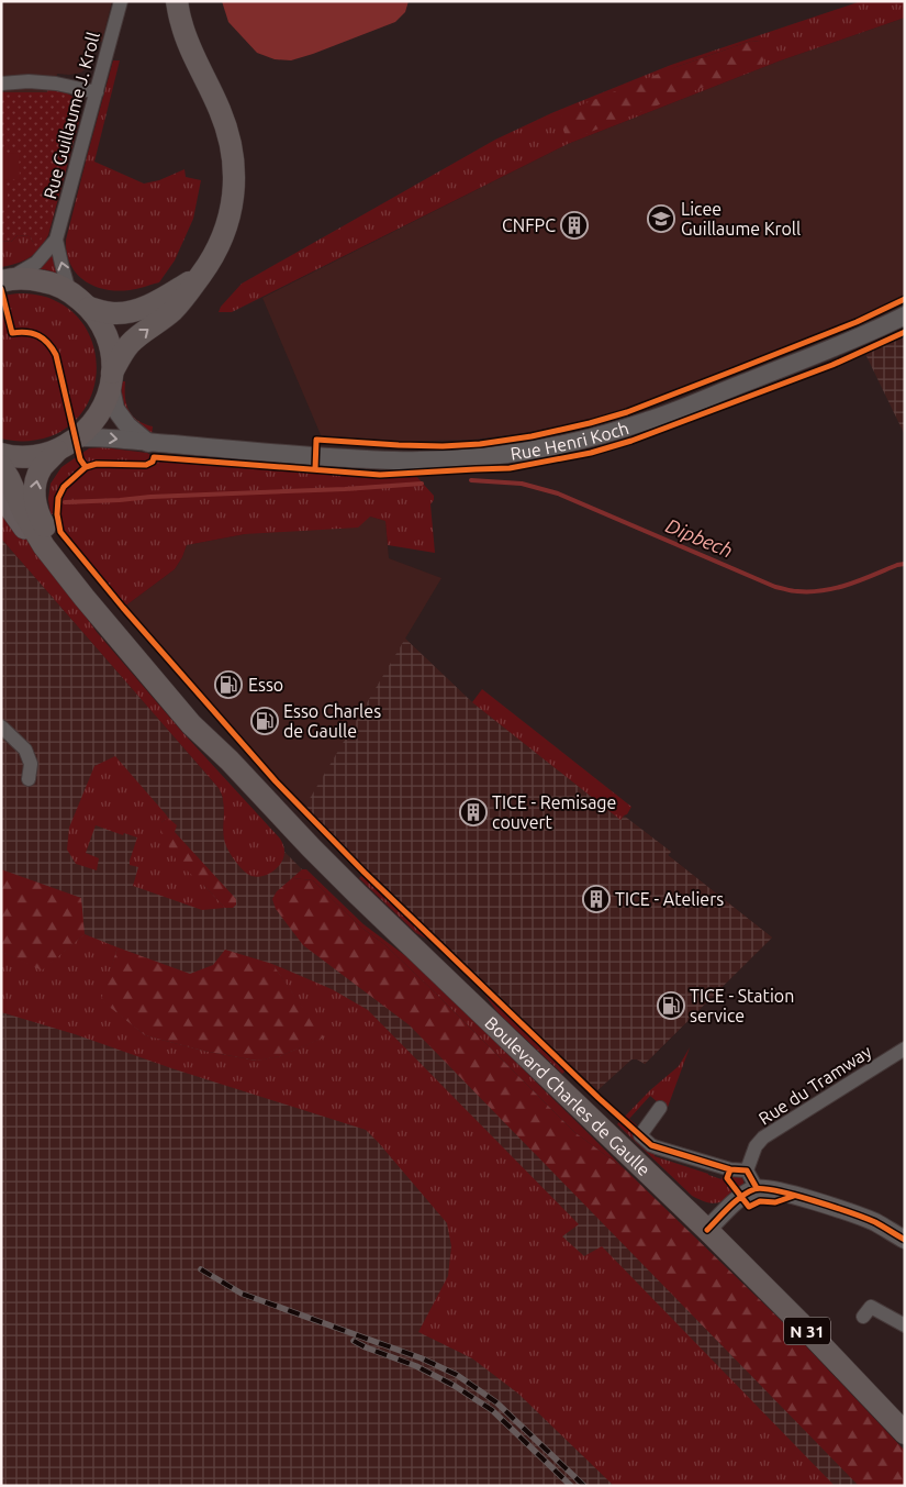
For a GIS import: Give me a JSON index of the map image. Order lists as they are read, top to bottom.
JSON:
{
  "streets": {
    "main road": ["Boulevard Charles de Gaulle", "N 31"],
    "street": ["Rue Guillaume J. Kroll", "Rue Henri Koch", "Rue du Tramway"]
  },
  "water": ["Dipbech"],
  "places": {
    "school or university": ["Licee Guillaume Kroll"],
    "building": ["CNFPC", "TICE - Remisage couvert", "TICE - Ateliers"],
    "fuel station": ["Esso", "Esso Charles de Gaulle", "TICE - Station service"]
  }
}
